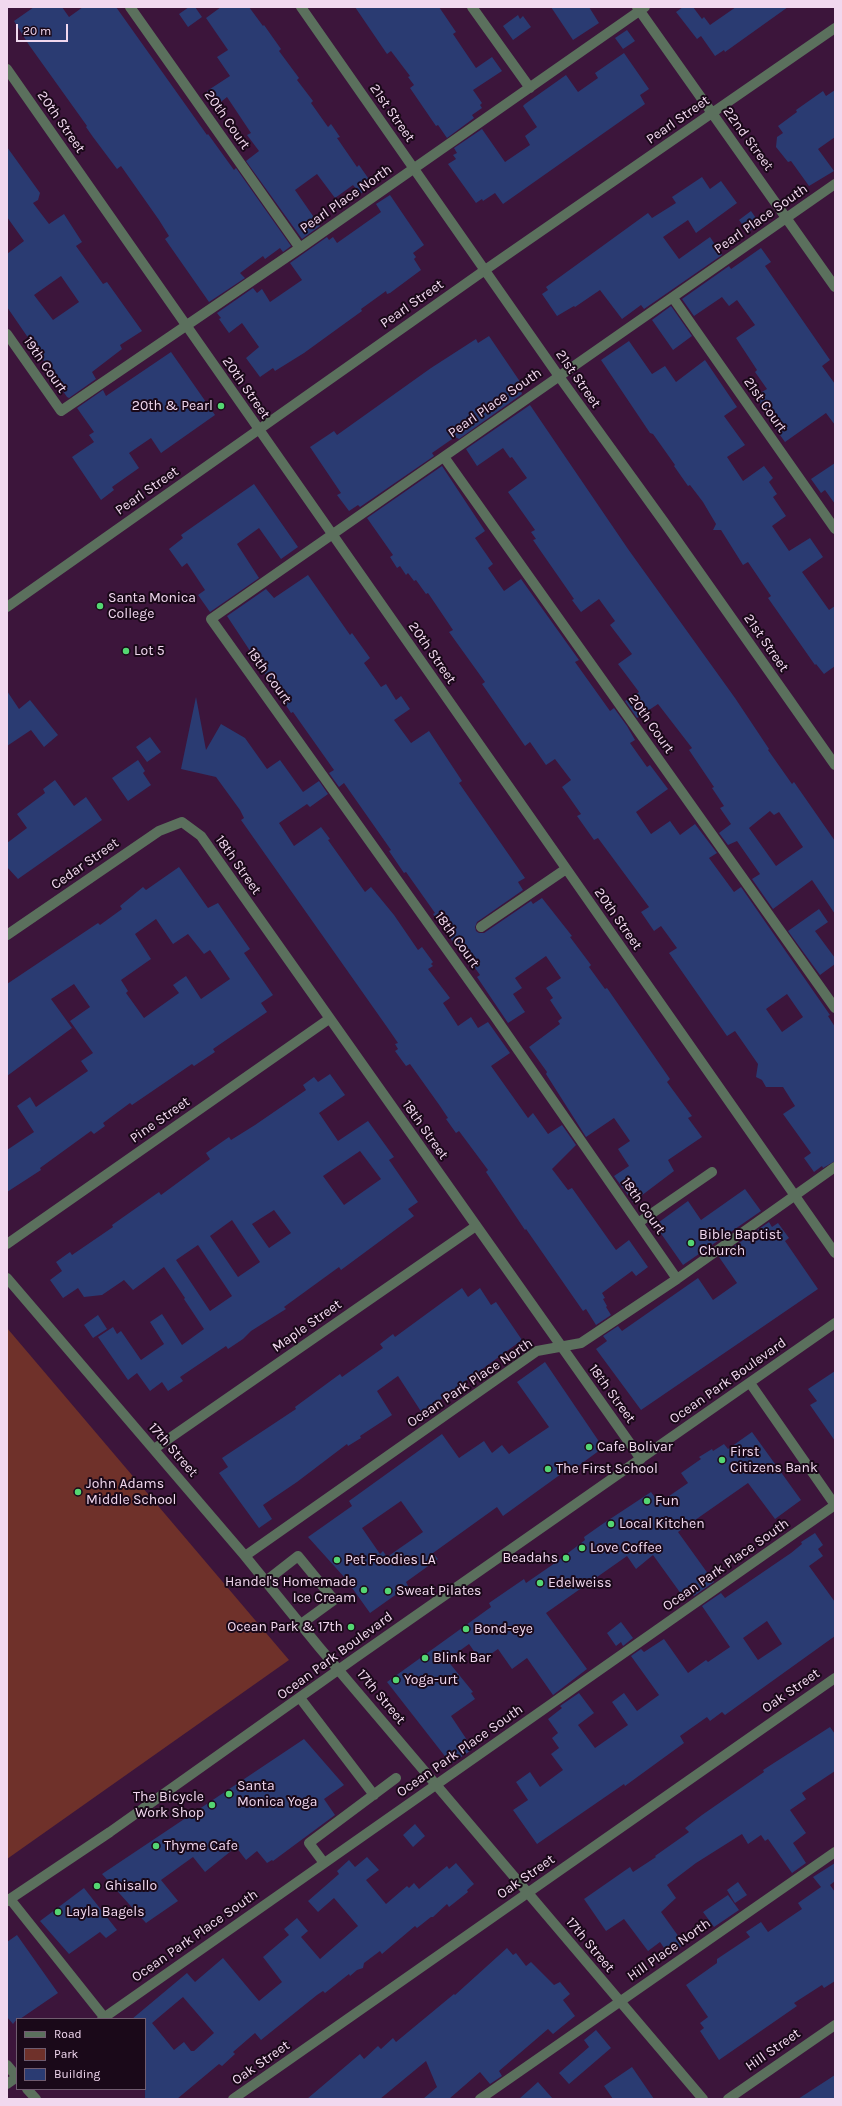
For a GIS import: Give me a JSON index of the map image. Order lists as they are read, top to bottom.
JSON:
{
  "streets": {
    "street": [
      "21st Street",
      "20th Court",
      "Pearl Street",
      "20th Street",
      "22nd Street",
      "Pearl Place North",
      "Pearl Place South",
      "19th Court",
      "21st Court",
      "18th Court",
      "Cedar Street",
      "18th Street",
      "Pine Street",
      "Maple Street",
      "Ocean Park Boulevard",
      "Ocean Park Place North",
      "17th Street",
      "Ocean Park Place South",
      "Oak Street",
      "Hill Place North",
      "Hill Street"
    ]
  },
  "crossings": [
    ["21st Street", "Pearl Street"],
    ["21st Street", "Pearl Place North"],
    ["21st Street", "Pearl Place South"],
    ["20th Court", "Pearl Place North"],
    ["20th Court", "Pearl Place South"],
    ["Pearl Street", "20th Street"],
    ["Pearl Street", "22nd Street"],
    ["20th Street", "Pearl Place North"],
    ["20th Street", "Pearl Place South"],
    ["20th Street", "Ocean Park Place North"],
    ["22nd Street", "Pearl Place North"],
    ["22nd Street", "Pearl Place South"],
    ["Pearl Place North", "19th Court"],
    ["Pearl Place South", "21st Court"],
    ["Pearl Place South", "18th Court"],
    ["18th Court", "Ocean Park Place North"],
    ["Cedar Street", "18th Street"],
    ["18th Street", "Pine Street"],
    ["18th Street", "Maple Street"],
    ["18th Street", "Ocean Park Boulevard"],
    ["18th Street", "Ocean Park Place North"],
    ["Maple Street", "17th Street"],
    ["Ocean Park Boulevard", "17th Street"],
    ["Ocean Park Place North", "17th Street"],
    ["17th Street", "Ocean Park Place South"],
    ["17th Street", "Oak Street"],
    ["17th Street", "Hill Place North"]
  ],
  "places": [
    "20th & Pearl",
    "Santa Monica College",
    "Lot 5",
    "Bible Baptist Church",
    "Cafe Bolivar",
    "First Citizens Bank",
    "The First School",
    "John Adams Middle School",
    "Fun",
    "Local Kitchen",
    "Love Coffee",
    "Beadahs",
    "Pet Foodies LA",
    "Edelweiss",
    "Handel's Homemade Ice Cream",
    "Sweat Pilates",
    "Ocean Park & 17th",
    "Bond-eye",
    "Blink Bar",
    "Yoga-urt",
    "Santa Monica Yoga",
    "The Bicycle Work Shop",
    "Thyme Cafe",
    "Ghisallo",
    "Layla Bagels"
  ],
  "legend": ["Road", "Park", "Building"],
  "scale_bar": "20 m"
}
